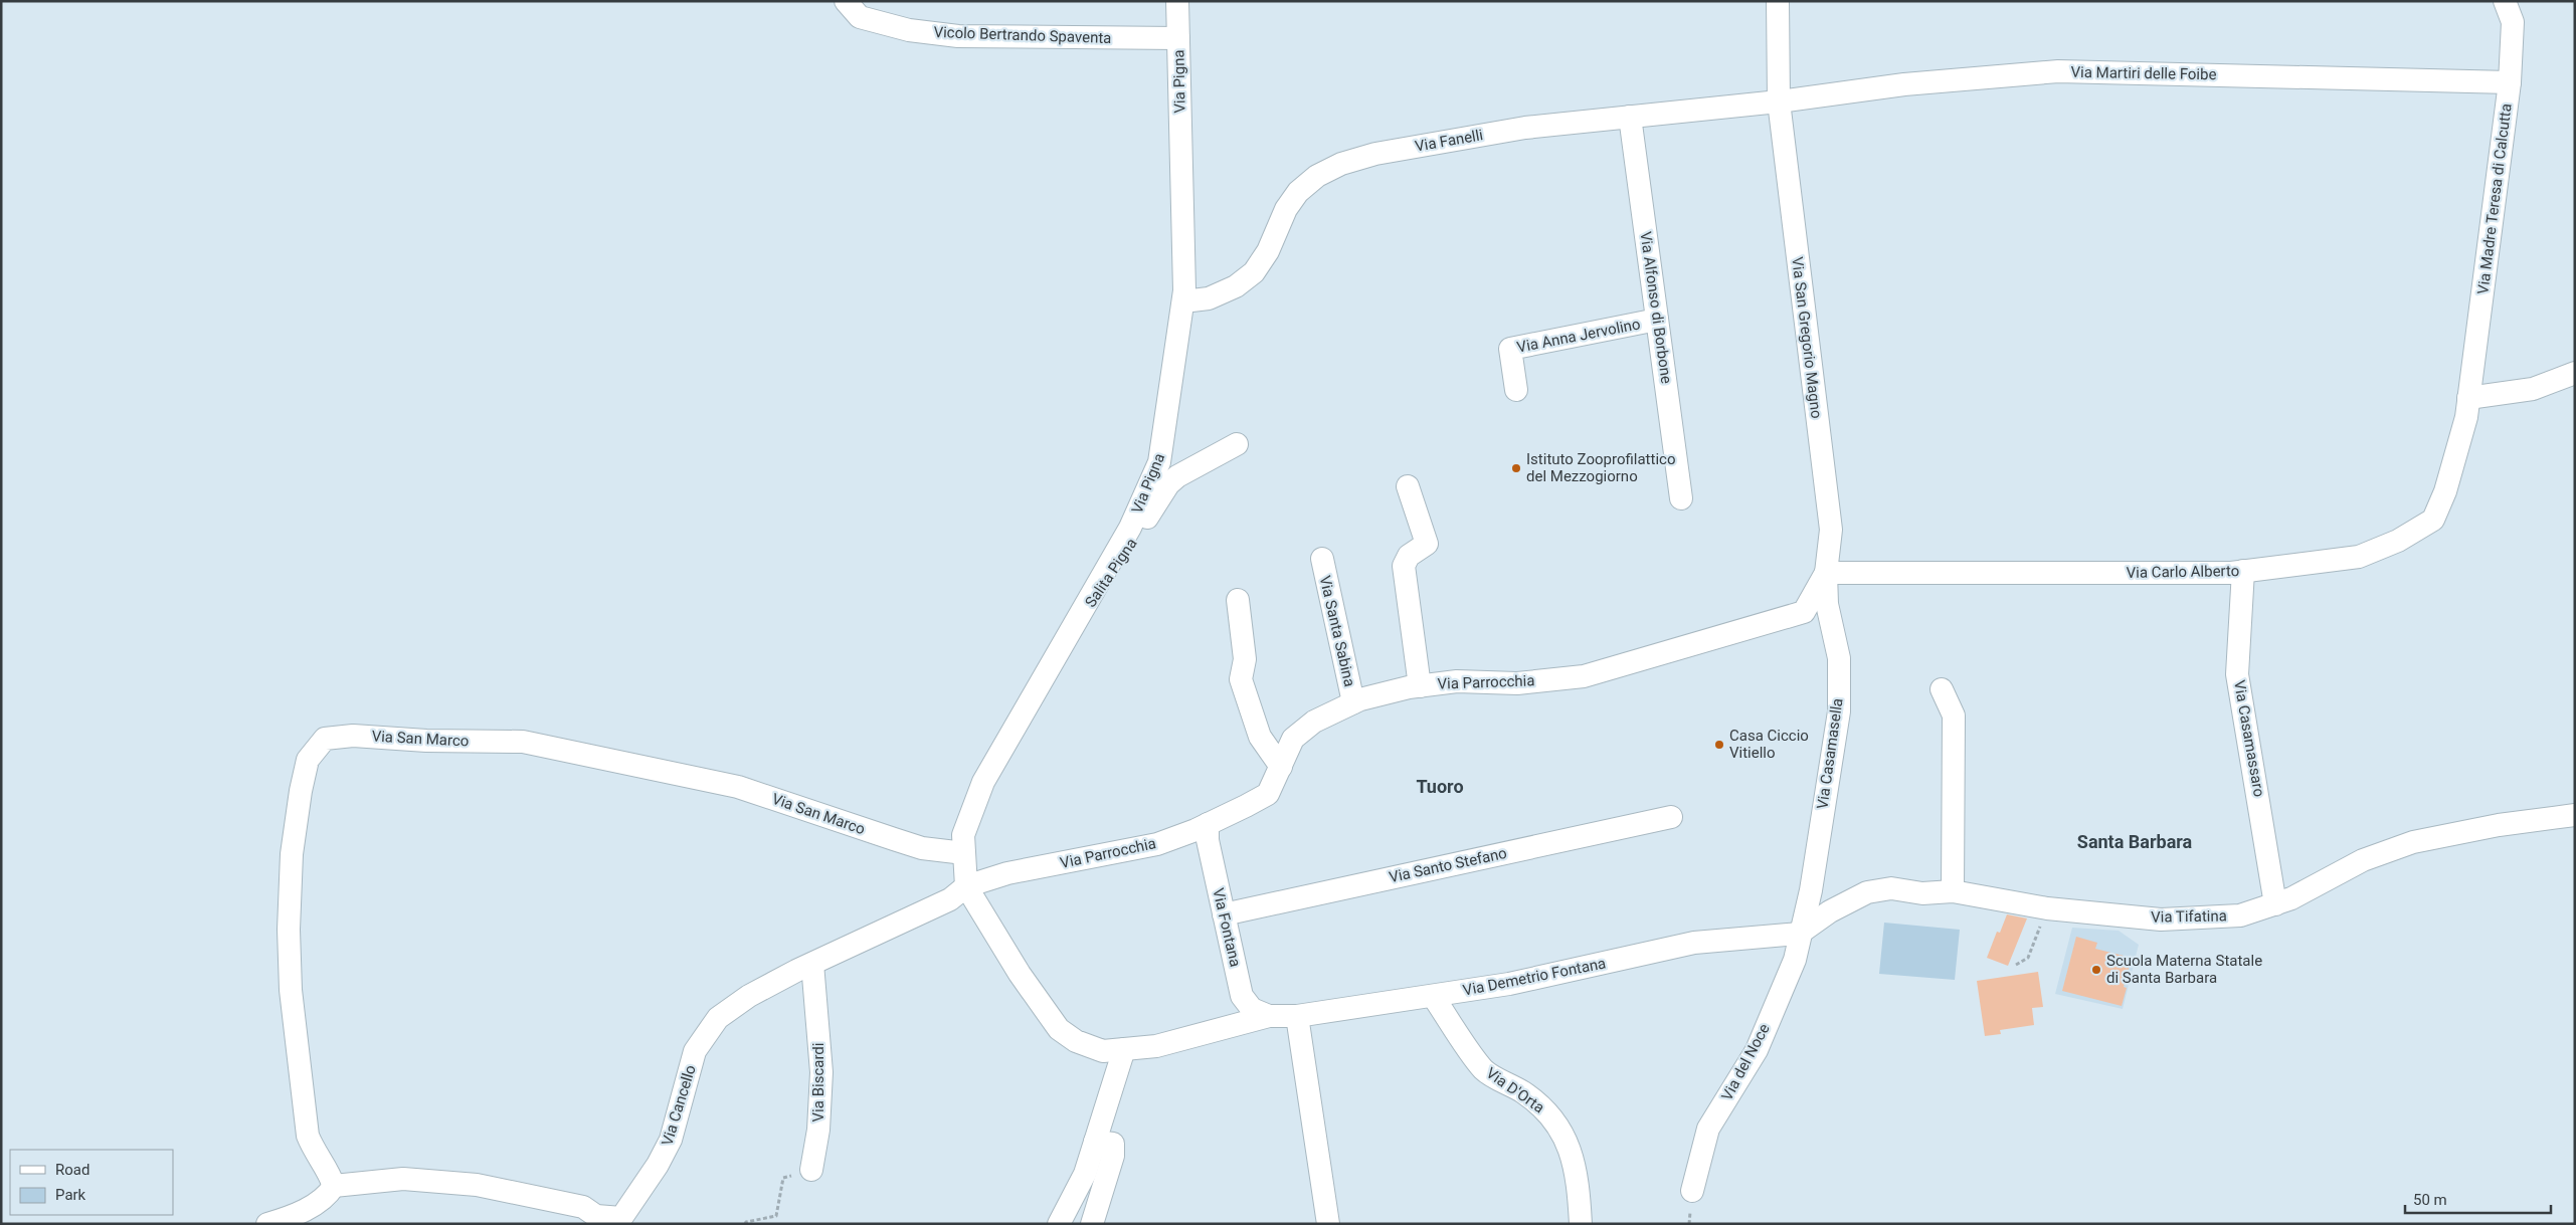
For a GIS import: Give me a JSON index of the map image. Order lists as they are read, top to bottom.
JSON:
{
  "streets": {
    "street": [
      "Vicolo Bertrando Spaventa",
      "Via Martiri delle Foibe",
      "Via Pigna",
      "Via Fanelli",
      "Via Madre Teresa di Calcutta",
      "Via Alfonso di Borbone",
      "Via Anna Jervolino",
      "Via San Gregorio Magno",
      "Via Carlo Alberto",
      "Salita Pigna",
      "Via Santa Sabina",
      "Via Parrocchia",
      "Via San Marco",
      "Via Casamassaro",
      "Via Casamasella",
      "Via Santo Stefano",
      "Via Tifatina",
      "Via Fontana",
      "Via Demetrio Fontana",
      "Via del Noce",
      "Via Biscardi",
      "Via D'Orta",
      "Via Cancello"
    ]
  },
  "crossings": [
    ["Vicolo Bertrando Spaventa", "Via Pigna"],
    ["Via Martiri delle Foibe", "Via Fanelli"],
    ["Via Martiri delle Foibe", "Via Madre Teresa di Calcutta"],
    ["Via Martiri delle Foibe", "Via San Gregorio Magno"],
    ["Via Pigna", "Via Fanelli"],
    ["Via Pigna", "Salita Pigna"],
    ["Via Pigna", "Via Parrocchia"],
    ["Via Pigna", "Via San Marco"],
    ["Via Pigna", "Via Demetrio Fontana"],
    ["Via Pigna", "Via Cancello"],
    ["Via Fanelli", "Via Alfonso di Borbone"],
    ["Via Fanelli", "Via San Gregorio Magno"],
    ["Via Madre Teresa di Calcutta", "Via Carlo Alberto"],
    ["Via Alfonso di Borbone", "Via Anna Jervolino"],
    ["Via San Gregorio Magno", "Via Carlo Alberto"],
    ["Via San Gregorio Magno", "Via Parrocchia"],
    ["Via San Gregorio Magno", "Via Casamasella"],
    ["Via Carlo Alberto", "Via Parrocchia"],
    ["Via Carlo Alberto", "Via Casamassaro"],
    ["Via Carlo Alberto", "Via Casamasella"],
    ["Via Santa Sabina", "Via Parrocchia"],
    ["Via Parrocchia", "Via Casamasella"],
    ["Via Parrocchia", "Via Fontana"],
    ["Via Parrocchia", "Via Demetrio Fontana"],
    ["Via Parrocchia", "Via Cancello"],
    ["Via San Marco", "Via Cancello"],
    ["Via Casamassaro", "Via Tifatina"],
    ["Via Casamasella", "Via Tifatina"],
    ["Via Casamasella", "Via Demetrio Fontana"],
    ["Via Casamasella", "Via del Noce"],
    ["Via Santo Stefano", "Via Fontana"],
    ["Via Tifatina", "Via Demetrio Fontana"],
    ["Via Tifatina", "Via del Noce"],
    ["Via Fontana", "Via Demetrio Fontana"],
    ["Via Demetrio Fontana", "Via del Noce"],
    ["Via Demetrio Fontana", "Via D'Orta"],
    ["Via Demetrio Fontana", "Via Cancello"],
    ["Via Biscardi", "Via Cancello"]
  ],
  "districts": ["Tuoro", "Santa Barbara"],
  "places": ["Istituto Zooprofilattico del Mezzogiorno", "Casa Ciccio Vitiello", "Scuola Materna Statale di Santa Barbara"],
  "legend": ["Road", "Park"],
  "scale_bar": "50 m"
}
